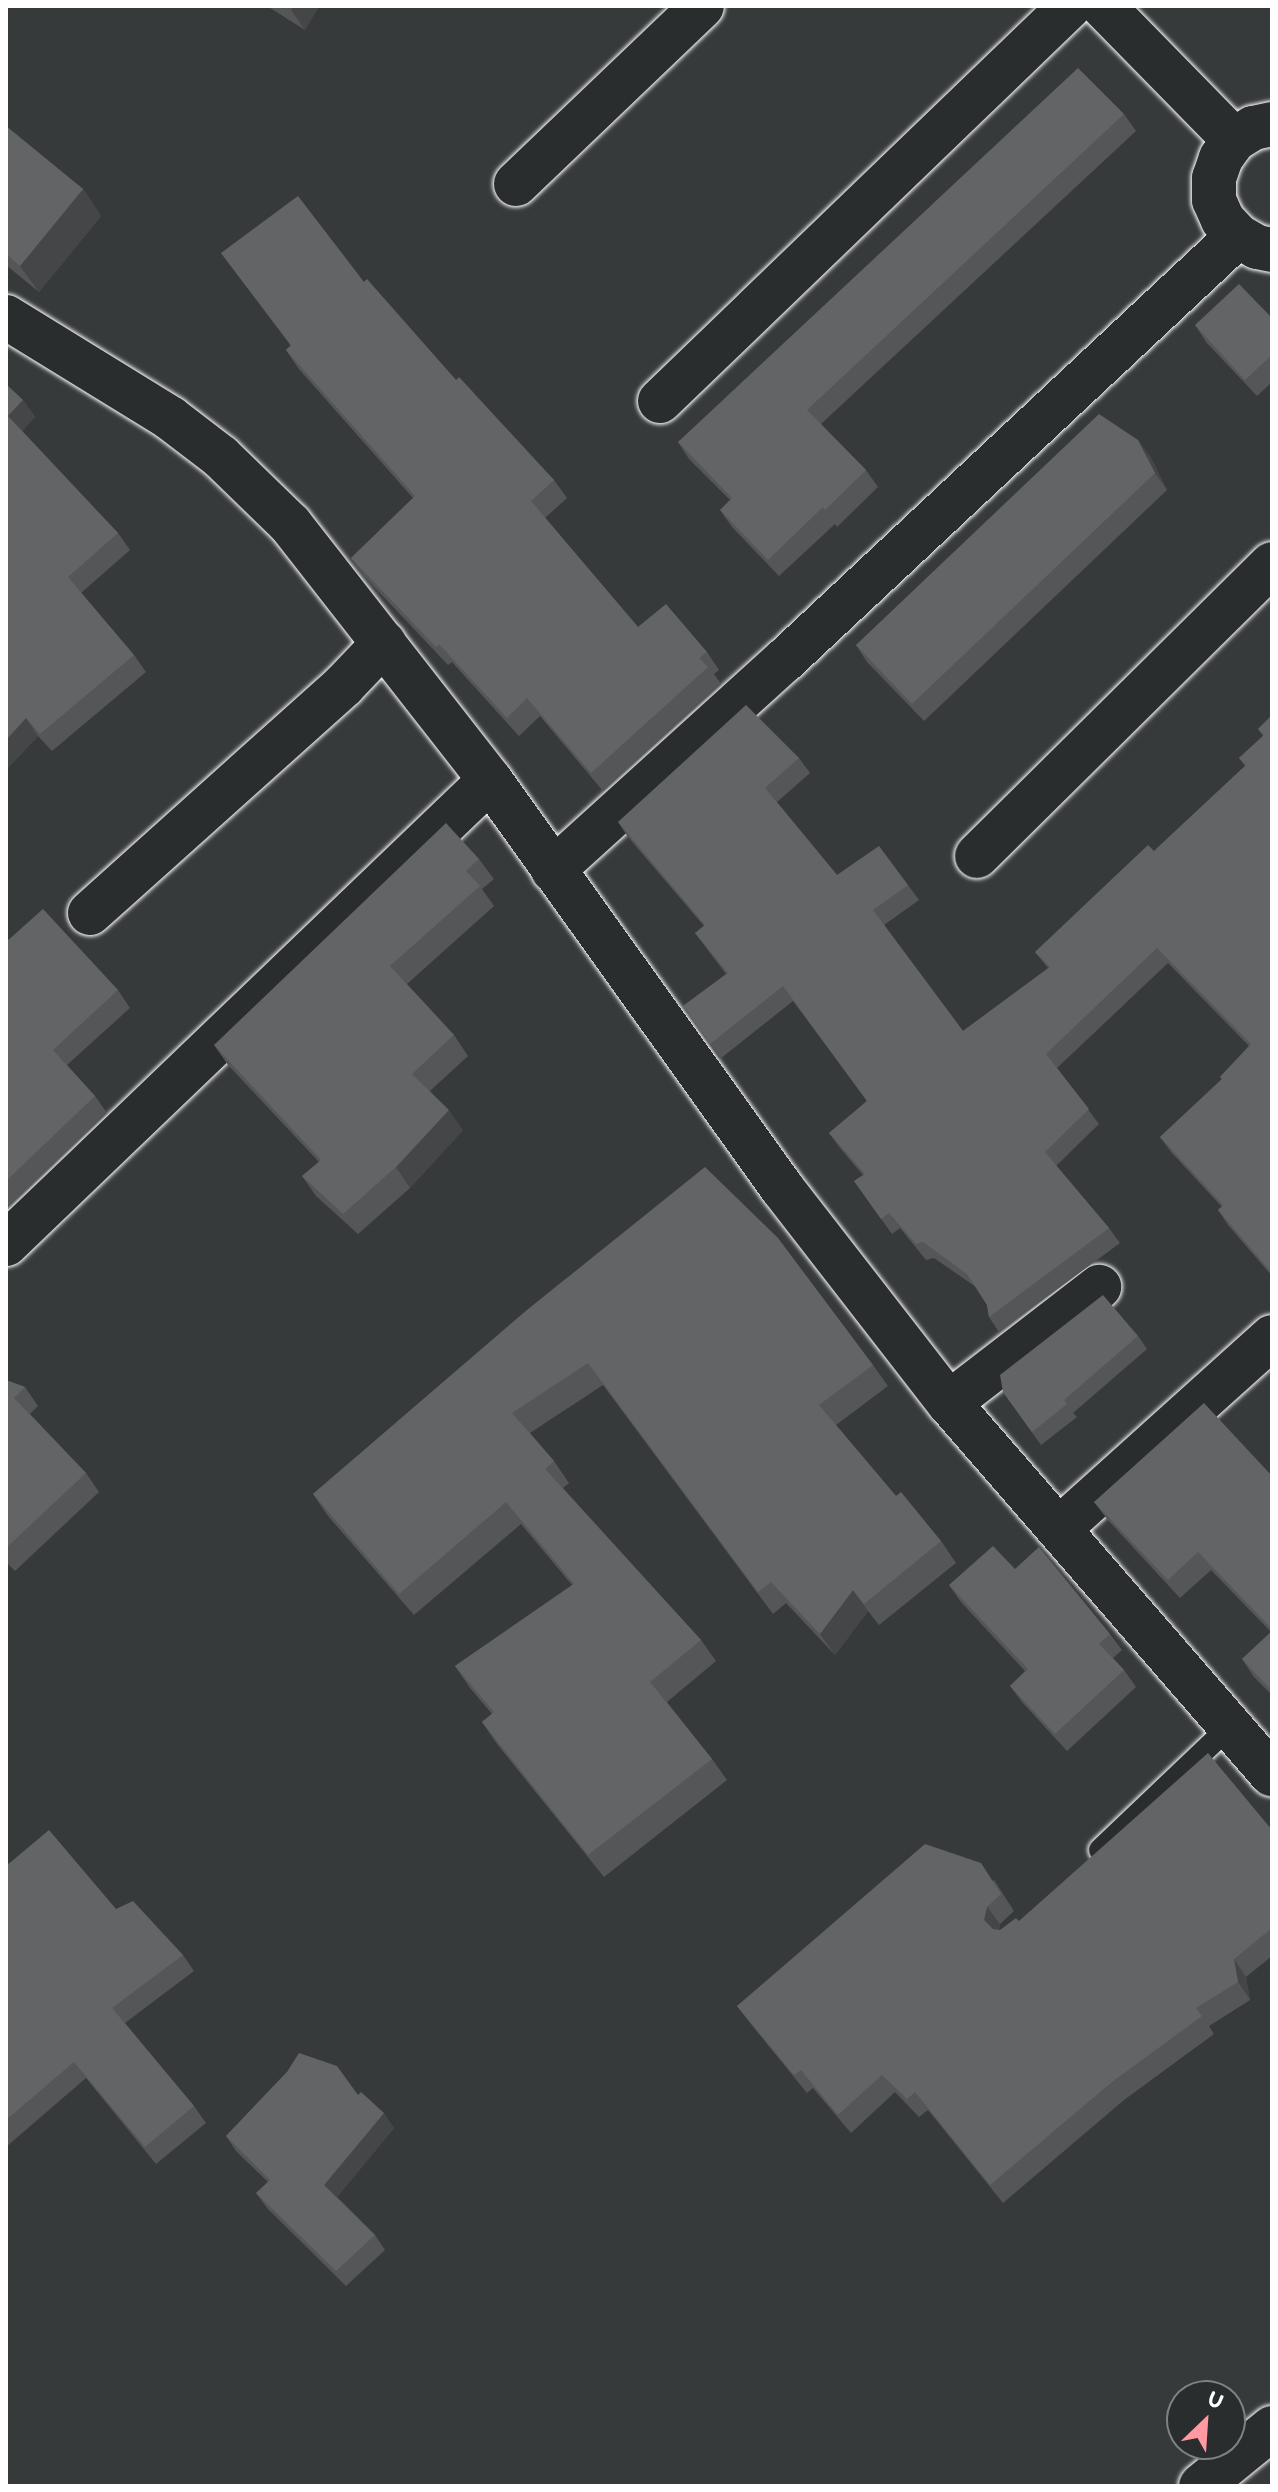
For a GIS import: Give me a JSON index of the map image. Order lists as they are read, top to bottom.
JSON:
{
  "north": "top right"
}
